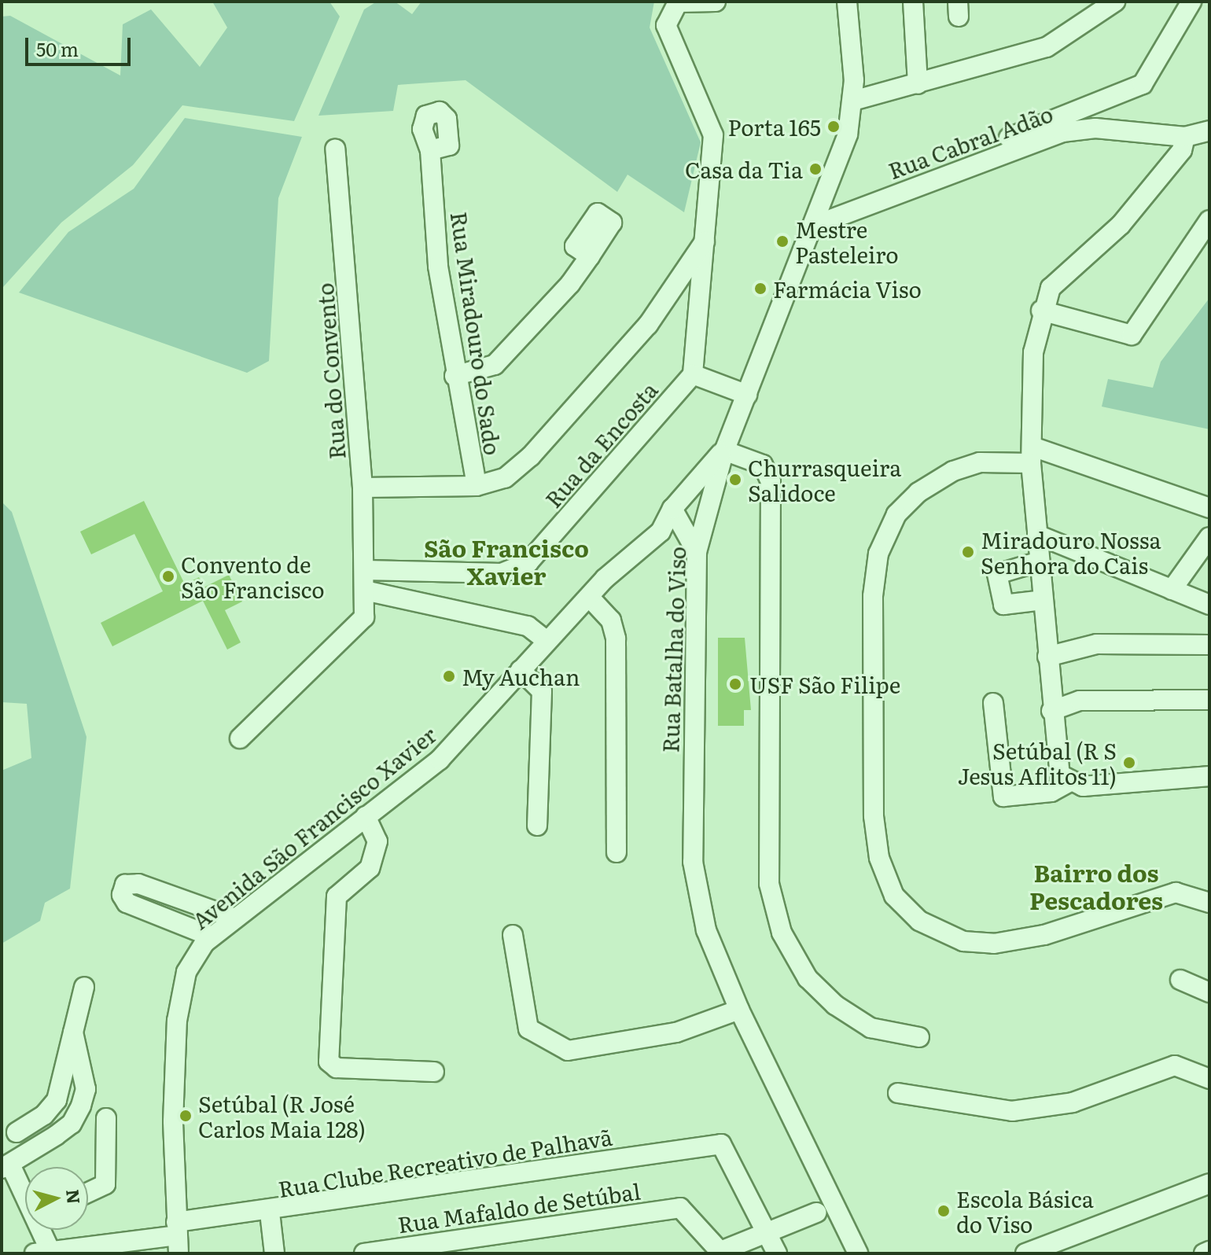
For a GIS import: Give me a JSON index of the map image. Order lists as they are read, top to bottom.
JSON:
{
  "streets": {
    "street": [
      "Rua Cabral Adão",
      "Rua Miradouro do Sado",
      "Rua do Convento",
      "Rua da Encosta",
      "Rua Batalha do Viso",
      "Avenida São Francisco Xavier",
      "Rua Clube Recreativo de Palhavã",
      "Rua Mafaldo de Setúbal"
    ]
  },
  "crossings": [
    ["Rua Cabral Adão", "Rua Batalha do Viso"],
    ["Rua do Convento", "Rua da Encosta"],
    ["Rua Batalha do Viso", "Avenida São Francisco Xavier"],
    ["Avenida São Francisco Xavier", "Rua Clube Recreativo de Palhavã"]
  ],
  "districts": ["São Francisco Xavier", "Bairro dos Pescadores"],
  "places": [
    "Porta 165",
    "Casa da Tia",
    "Mestre Pasteleiro",
    "Farmácia Viso",
    "Churrasqueira Salidoce",
    "Miradouro Nossa Senhora do Cais",
    "Convento de São Francisco",
    "My Auchan",
    "USF São Filipe",
    "Setúbal (R S Jesus Aflitos 11)",
    "Setúbal (R José Carlos Maia 128)",
    "Escola Básica do Viso"
  ],
  "scale_bar": "50 m",
  "north": "right"
}
